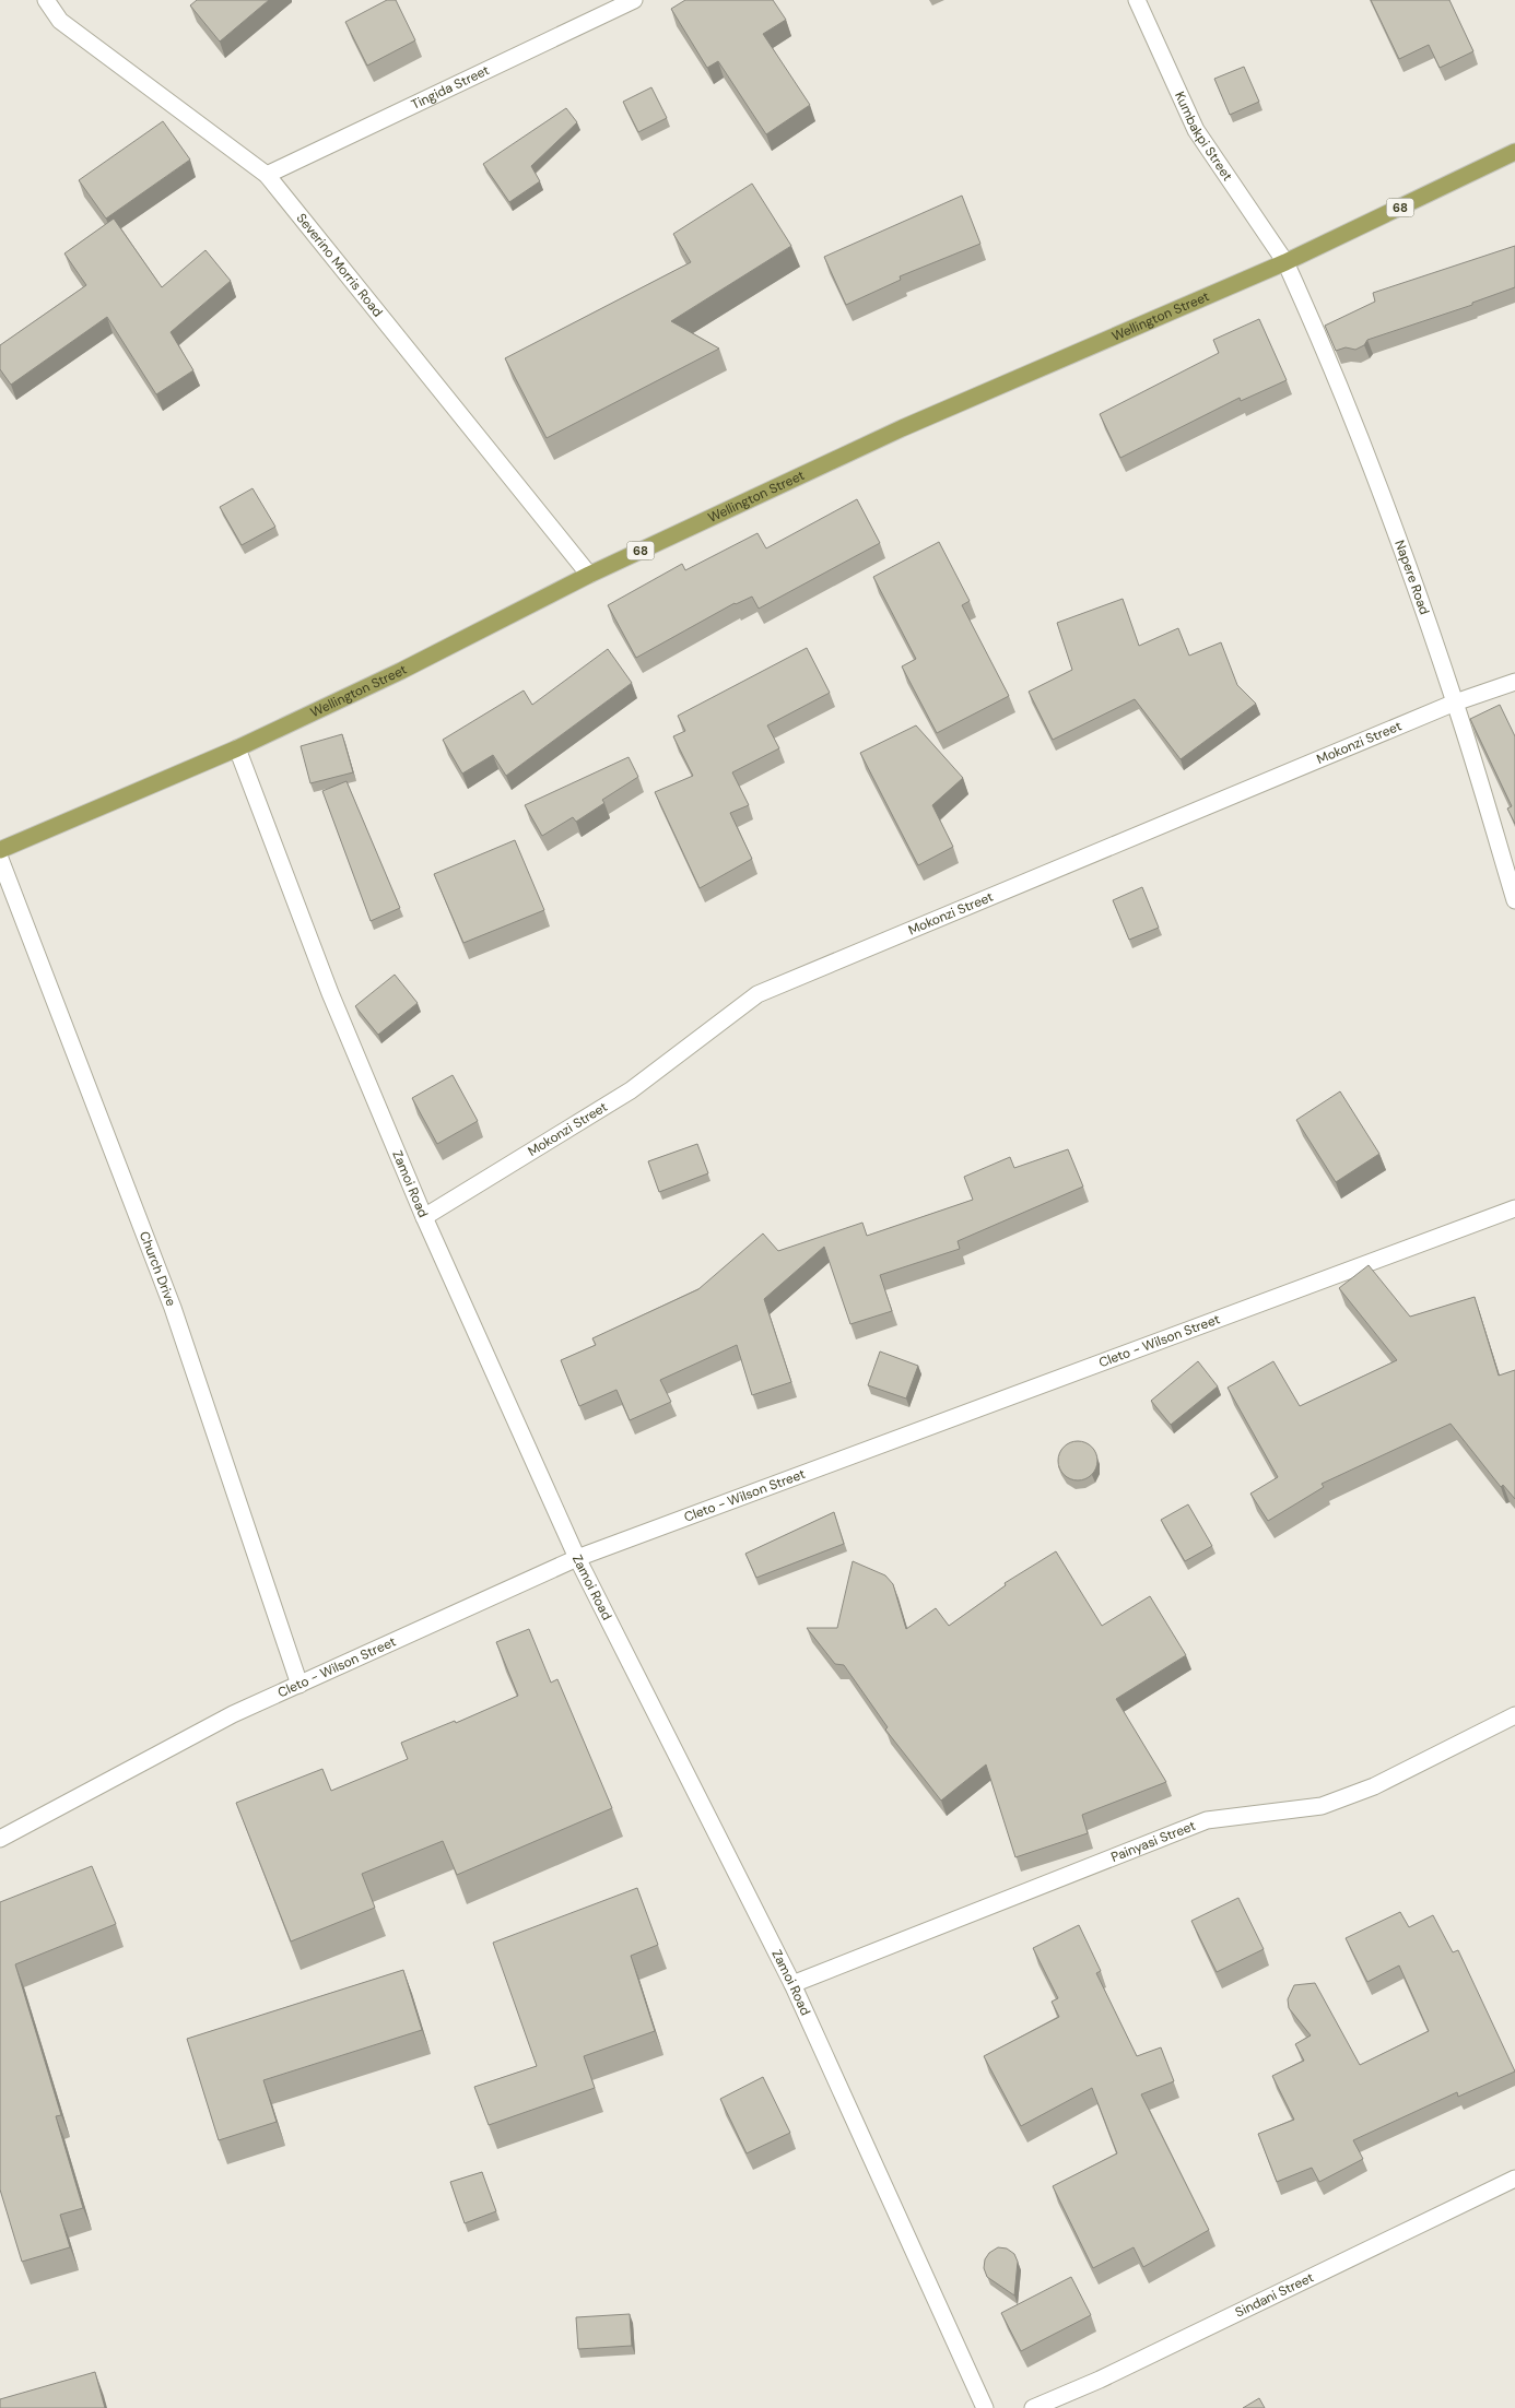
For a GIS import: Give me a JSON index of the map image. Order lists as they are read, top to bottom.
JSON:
{
  "streets": {
    "main road": ["68", "Wellington Street"],
    "street": [
      "Tingida Street",
      "Kumbakpi Street",
      "Severino Morris Road",
      "Napere Road",
      "Mokonzi Street",
      "Zamoi Road",
      "Church Drive",
      "Cleto - Wilson Street",
      "Painyasi Street",
      "Sindani Street"
    ]
  },
  "crossings": [
    ["Tingida Street", "Severino Morris Road"],
    ["Kumbakpi Street", "Wellington Street"],
    ["Kumbakpi Street", "Napere Road"],
    ["Severino Morris Road", "Wellington Street"],
    ["Wellington Street", "Napere Road"],
    ["Wellington Street", "Zamoi Road"],
    ["Napere Road", "Mokonzi Street"],
    ["Mokonzi Street", "Zamoi Road"],
    ["Zamoi Road", "Cleto - Wilson Street"],
    ["Zamoi Road", "Painyasi Street"],
    ["Church Drive", "Cleto - Wilson Street"]
  ]
}
